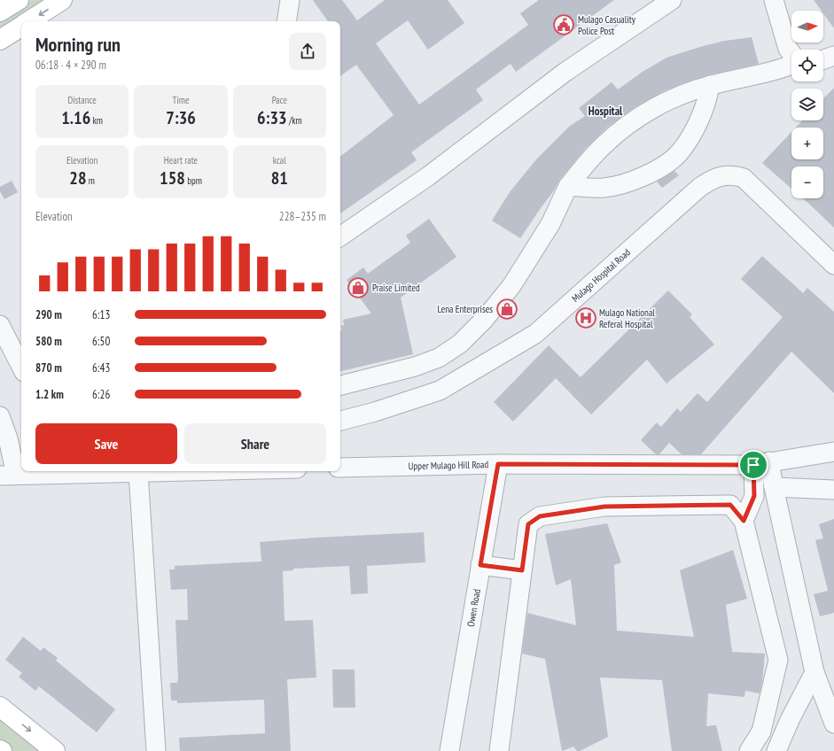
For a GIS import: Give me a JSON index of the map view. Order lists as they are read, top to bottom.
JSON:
{
  "streets": {
    "street": ["Mulago Hospital Road", "Upper Mulago Hill Road", "Owen Road"]
  },
  "crossings": [
    ["Upper Mulago Hill Road", "Owen Road"]
  ],
  "districts": ["Hospital"],
  "places": {
    "public building": ["Mulago Casuality Police Post"],
    "shop": ["Praise Limited", "Lena Enterprises"],
    "hospital": ["Mulago National Referal Hospital"]
  },
  "north": "right",
  "page": {
    "map_buttons": ["+", "−"],
    "heading": ["Morning run", "06:18 · 4 × 290 m"],
    "stats": [
      ["Distance", "1.16 km"],
      ["Time", "7:36"],
      ["Pace", "6:33 /km"],
      ["Elevation", "28 m"],
      ["Heart rate", "158 bpm"],
      ["kcal", "81"]
    ],
    "chart": ["Elevation", "228–235 m"],
    "list": [
      {
        "name": "290 m",
        "note": "6:13"
      },
      {
        "name": "580 m",
        "note": "6:50"
      },
      {
        "name": "870 m",
        "note": "6:43"
      },
      {
        "name": "1.2 km",
        "note": "6:26"
      }
    ],
    "buttons": ["Save", "Share"]
  }
}
